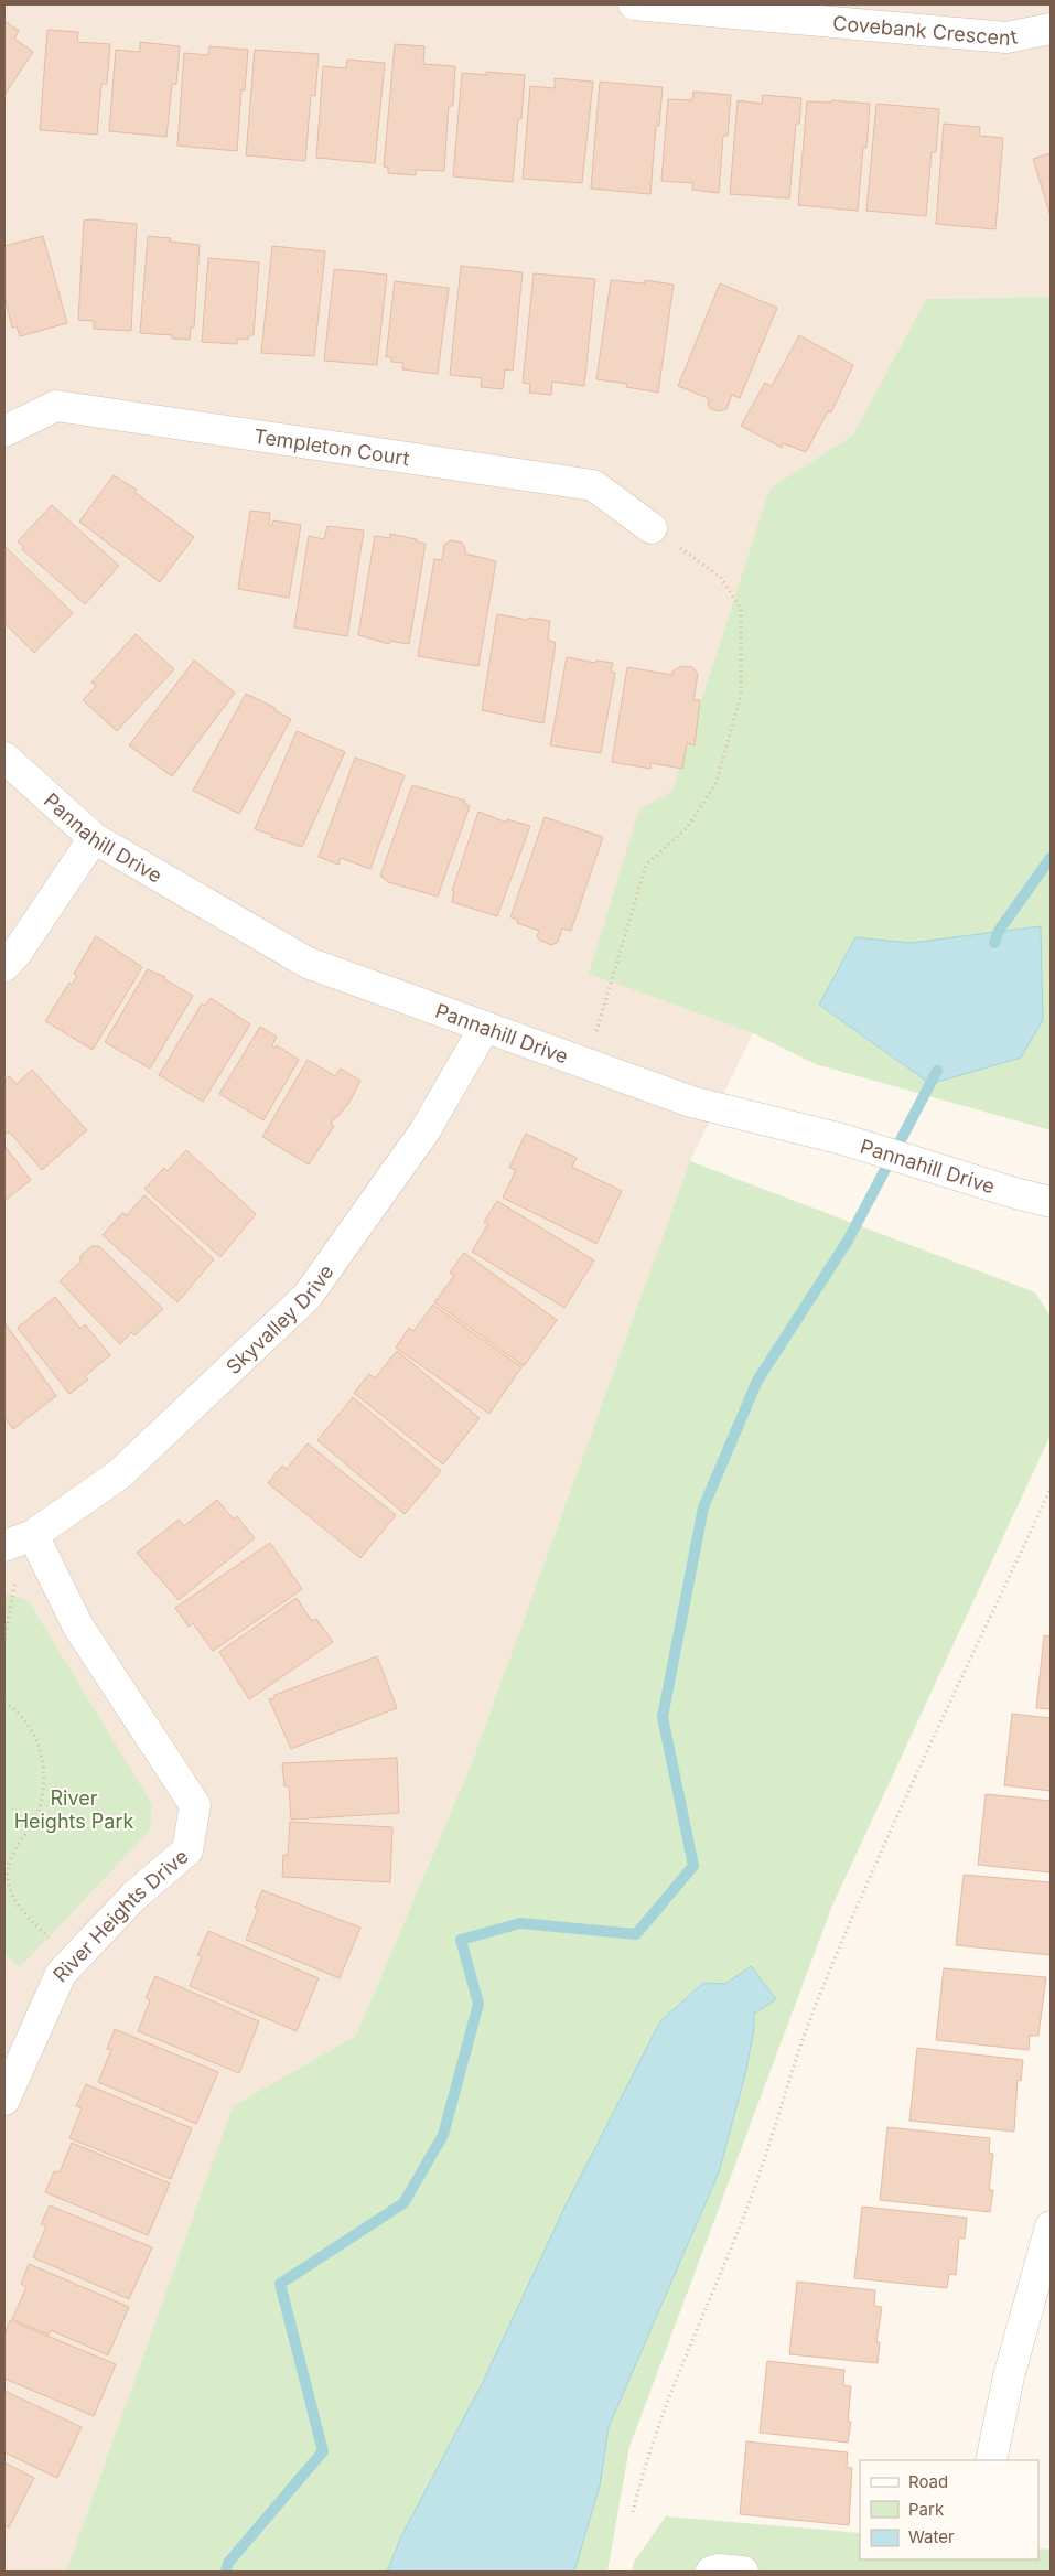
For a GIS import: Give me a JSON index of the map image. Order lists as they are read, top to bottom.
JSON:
{
  "streets": {
    "street": [
      "Covebank Crescent",
      "Templeton Court",
      "Pannahill Drive",
      "Skyvalley Drive",
      "River Heights Drive"
    ]
  },
  "crossings": [
    ["Pannahill Drive", "Skyvalley Drive"],
    ["Skyvalley Drive", "River Heights Drive"]
  ],
  "parks": ["River Heights Park"],
  "legend": ["Road", "Park", "Water"]
}
